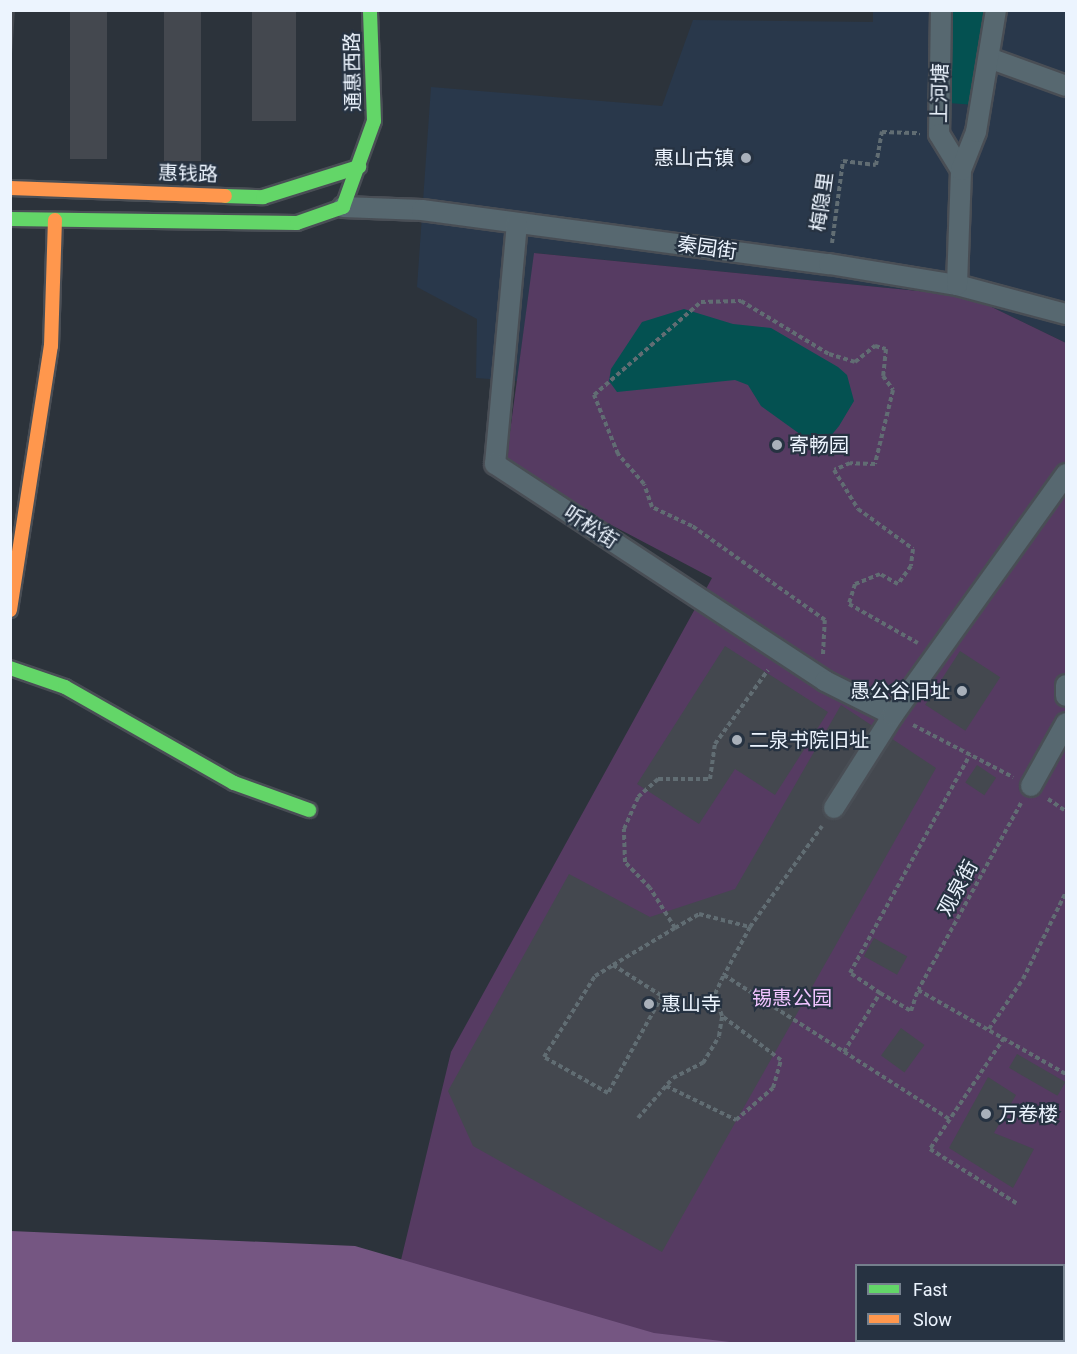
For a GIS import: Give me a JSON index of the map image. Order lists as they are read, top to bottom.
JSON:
{
  "streets": {
    "main road": ["通惠西路", "惠钱路"],
    "street": ["上河塘", "秦园街", "听松街"],
    "path": ["梅隐里", "观泉街"]
  },
  "crossings": [
    ["通惠西路", "惠钱路"],
    ["通惠西路", "秦园街"],
    ["上河塘", "梅隐里"],
    ["梅隐里", "秦园街"],
    ["秦园街", "听松街"]
  ],
  "parks": ["锡惠公园"],
  "places": [
    "惠山古镇",
    "寄畅园",
    "愚公谷旧址",
    "二泉书院旧址",
    "惠山寺",
    "万卷楼"
  ],
  "legend": ["Fast", "Slow"]
}
